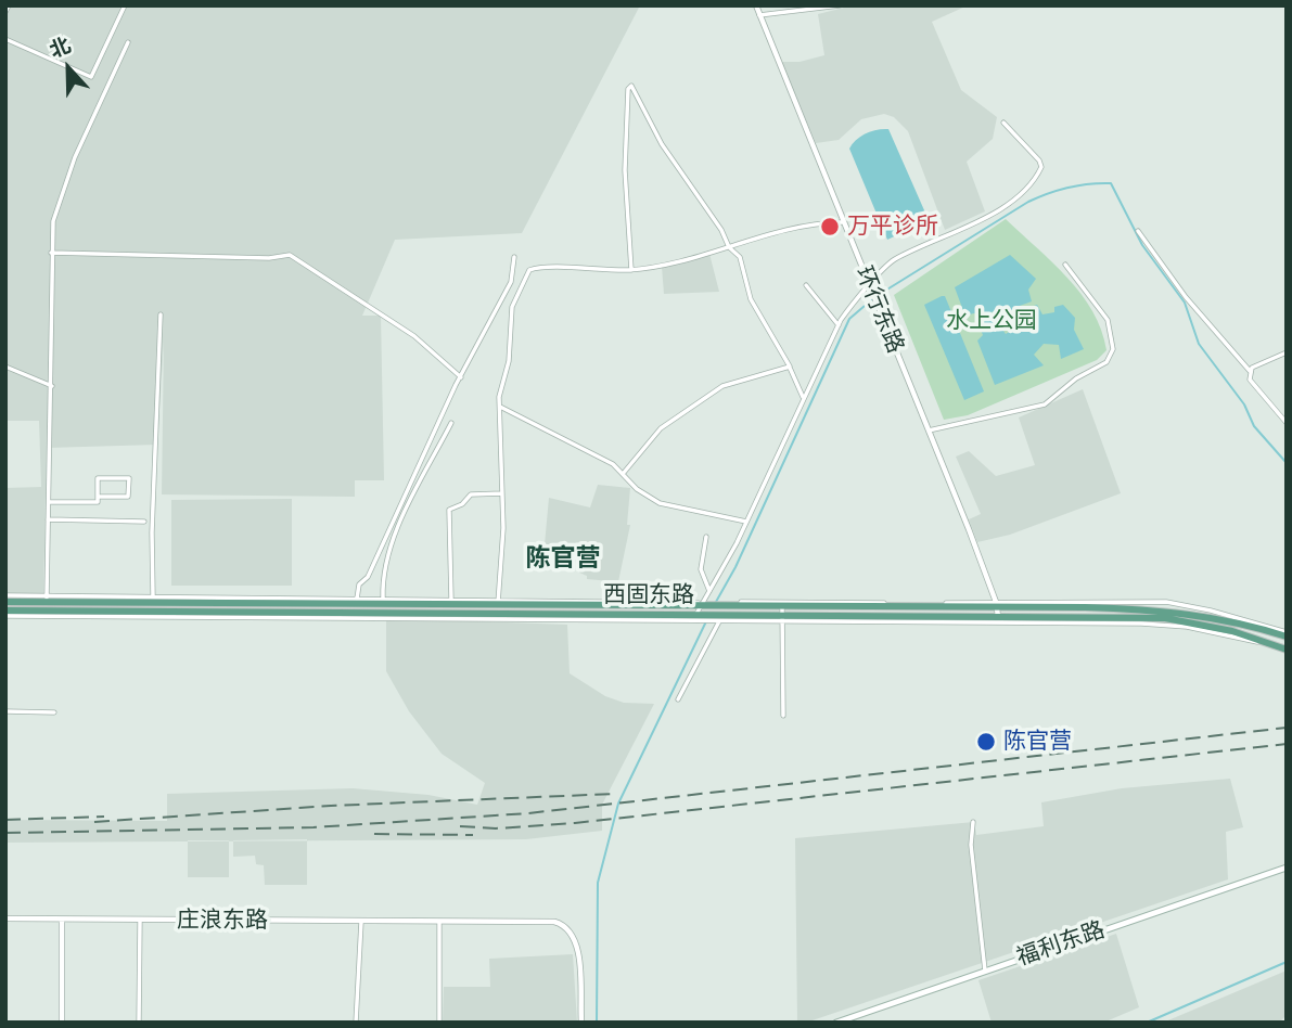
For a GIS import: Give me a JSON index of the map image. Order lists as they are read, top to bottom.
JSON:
{
  "streets": {
    "main road": ["西固东路", "福利东路"],
    "street": ["环行东路", "庄浪东路"]
  },
  "crossings": [
    ["环行东路", "西固东路"]
  ],
  "districts": ["陈官营"],
  "parks": ["水上公园"],
  "places": ["万平诊所", "陈官营"],
  "north": "top"
}
